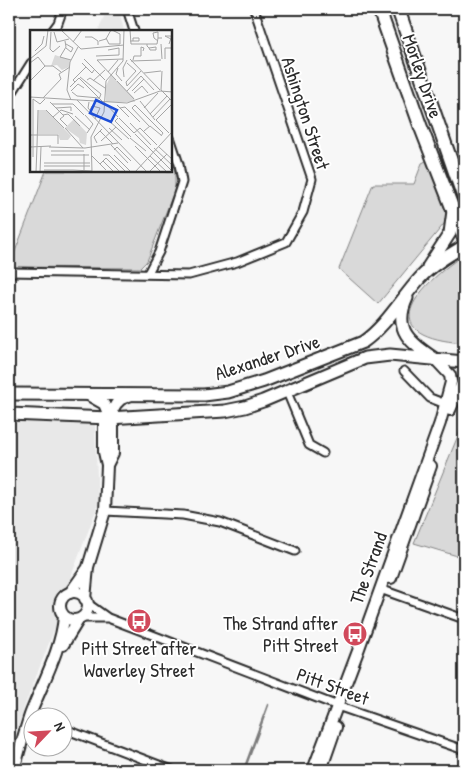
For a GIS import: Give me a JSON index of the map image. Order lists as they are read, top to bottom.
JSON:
{
  "streets": {
    "highway": ["Morley Drive"],
    "main road": ["Alexander Drive"],
    "street": ["Ashington Street", "The Strand", "Pitt Street"]
  },
  "crossings": [
    ["Alexander Drive", "The Strand"],
    ["The Strand", "Pitt Street"]
  ],
  "places": {
    "bus stop": ["Pitt Street after Waverley Street", "The Strand after Pitt Street"]
  },
  "north": "top right"
}
